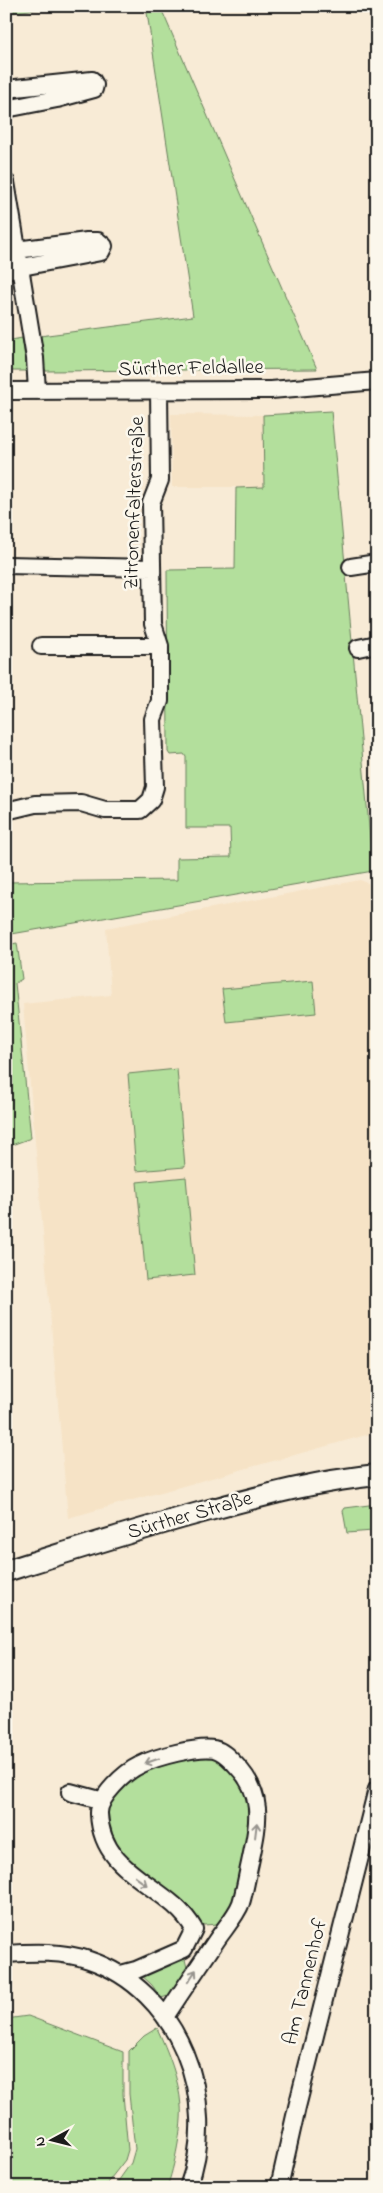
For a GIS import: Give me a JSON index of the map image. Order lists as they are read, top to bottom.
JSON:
{
  "streets": {
    "street": [
      "Sürther Feldallee",
      "Zitronenfalterstraße",
      "Sürther Straße",
      "Am Tannenhof"
    ]
  },
  "crossings": [
    ["Sürther Feldallee", "Zitronenfalterstraße"]
  ],
  "north": "left"
}
